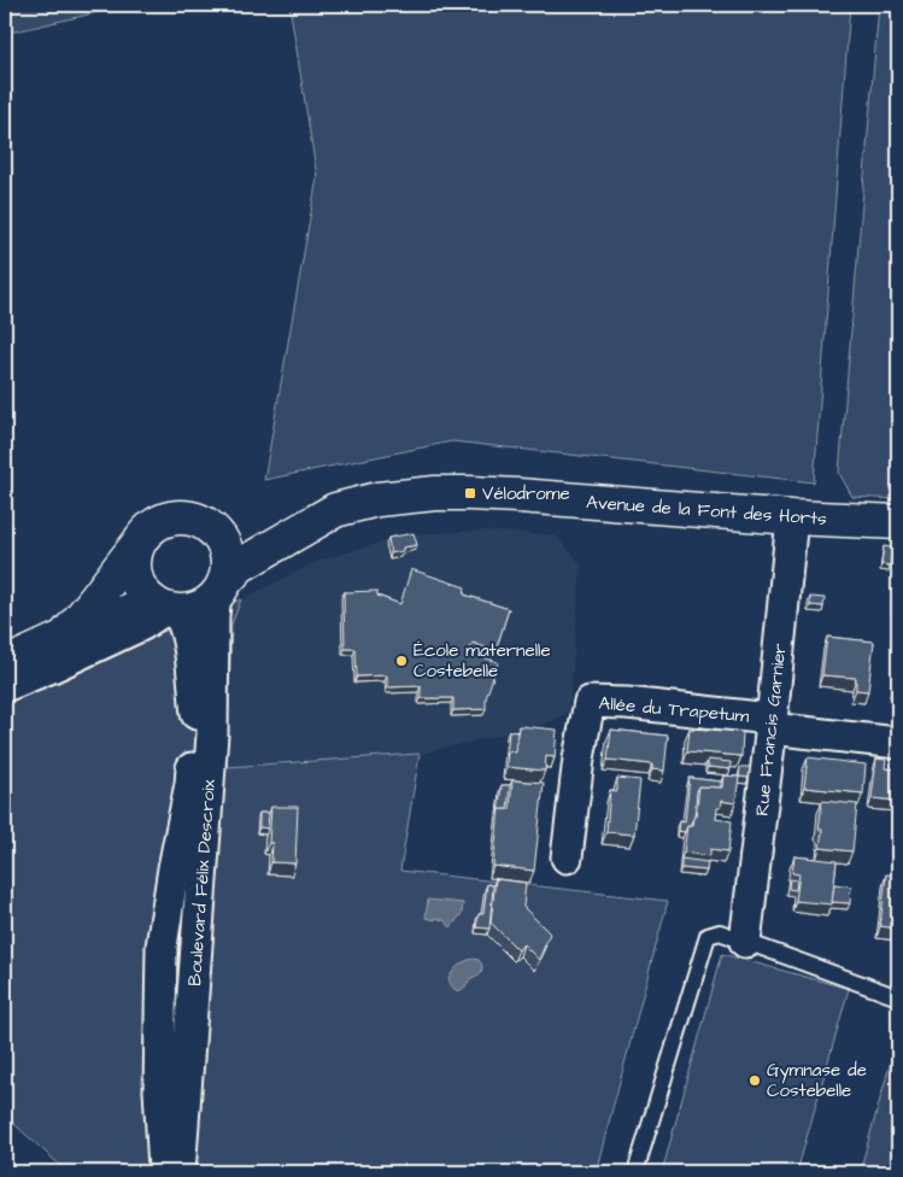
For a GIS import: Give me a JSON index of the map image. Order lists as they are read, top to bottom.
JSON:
{
  "streets": {
    "main road": ["Avenue de la Font des Horts"],
    "street": ["Allée du Trapetum", "Rue Francis Garnier", "Boulevard Félix Descroix"]
  },
  "crossings": [
    ["Avenue de la Font des Horts", "Rue Francis Garnier"],
    ["Avenue de la Font des Horts", "Boulevard Félix Descroix"],
    ["Allée du Trapetum", "Rue Francis Garnier"]
  ],
  "places": {
    "transit": ["Vélodrome"],
    "other": ["École maternelle Costebelle", "Gymnase de Costebelle"]
  }
}
